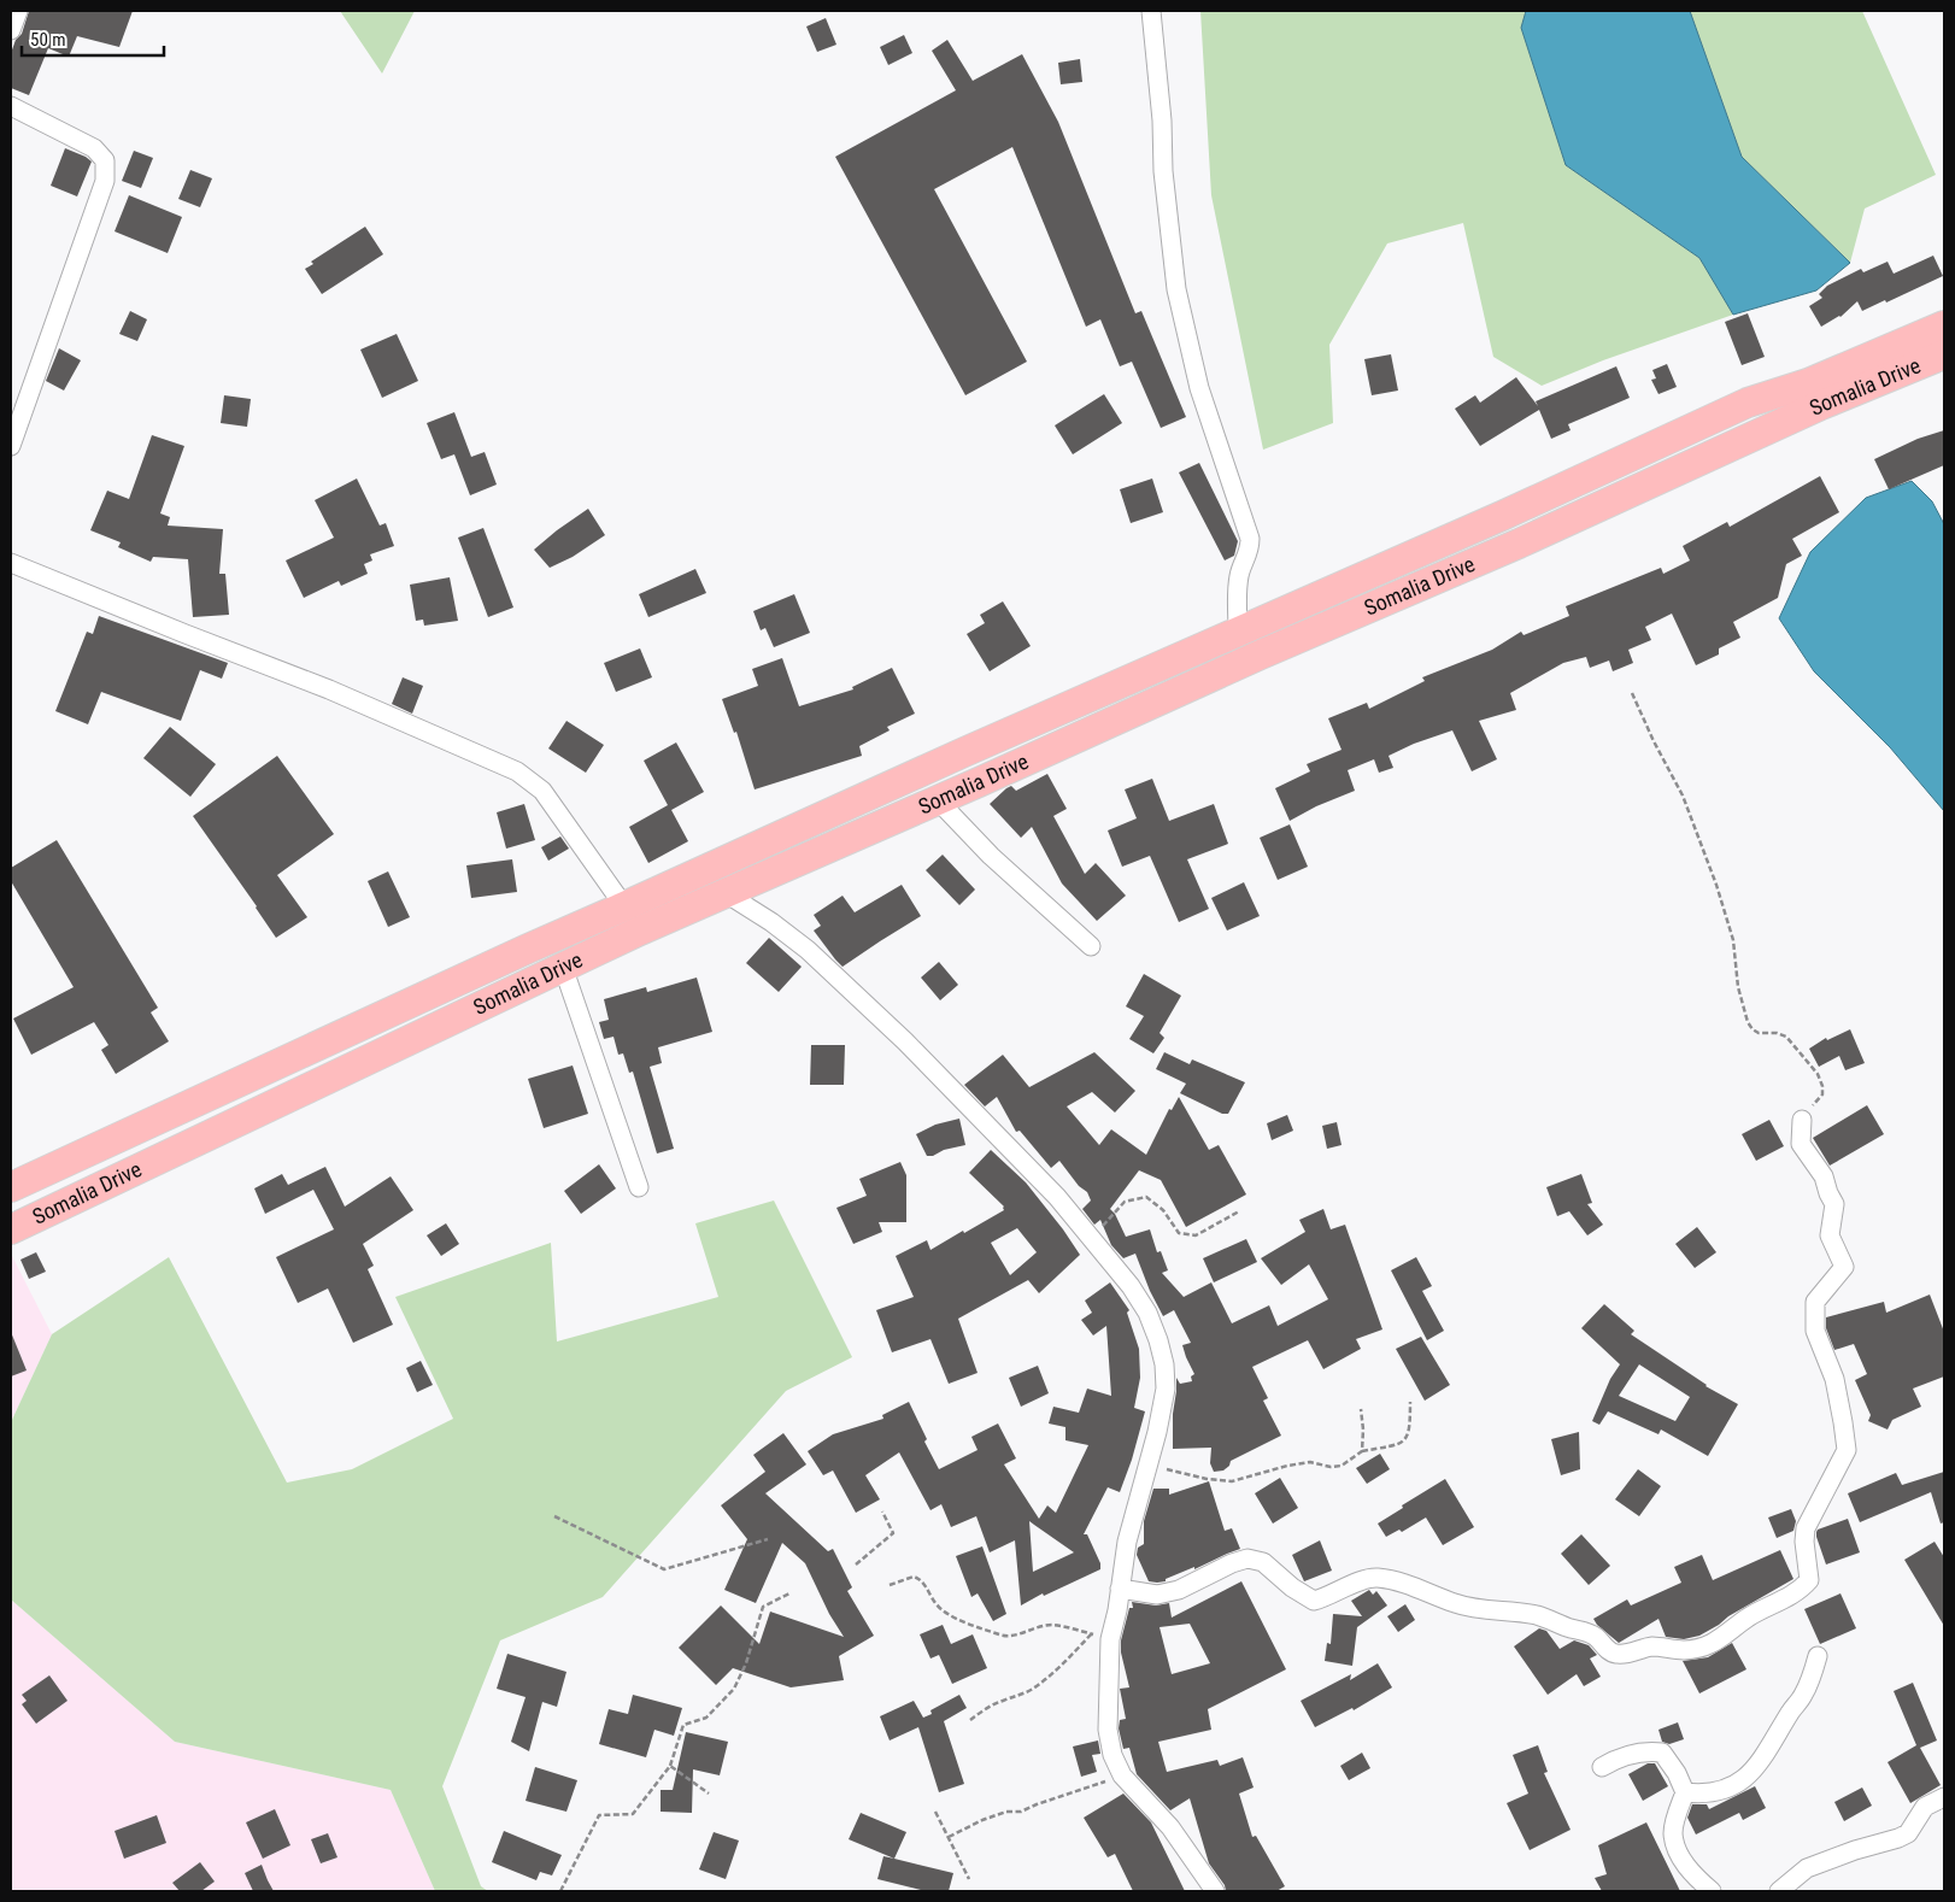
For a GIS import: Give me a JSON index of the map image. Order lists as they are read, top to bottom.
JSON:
{
  "streets": {
    "main road": ["Somalia Drive"]
  },
  "scale_bar": "50 m"
}
